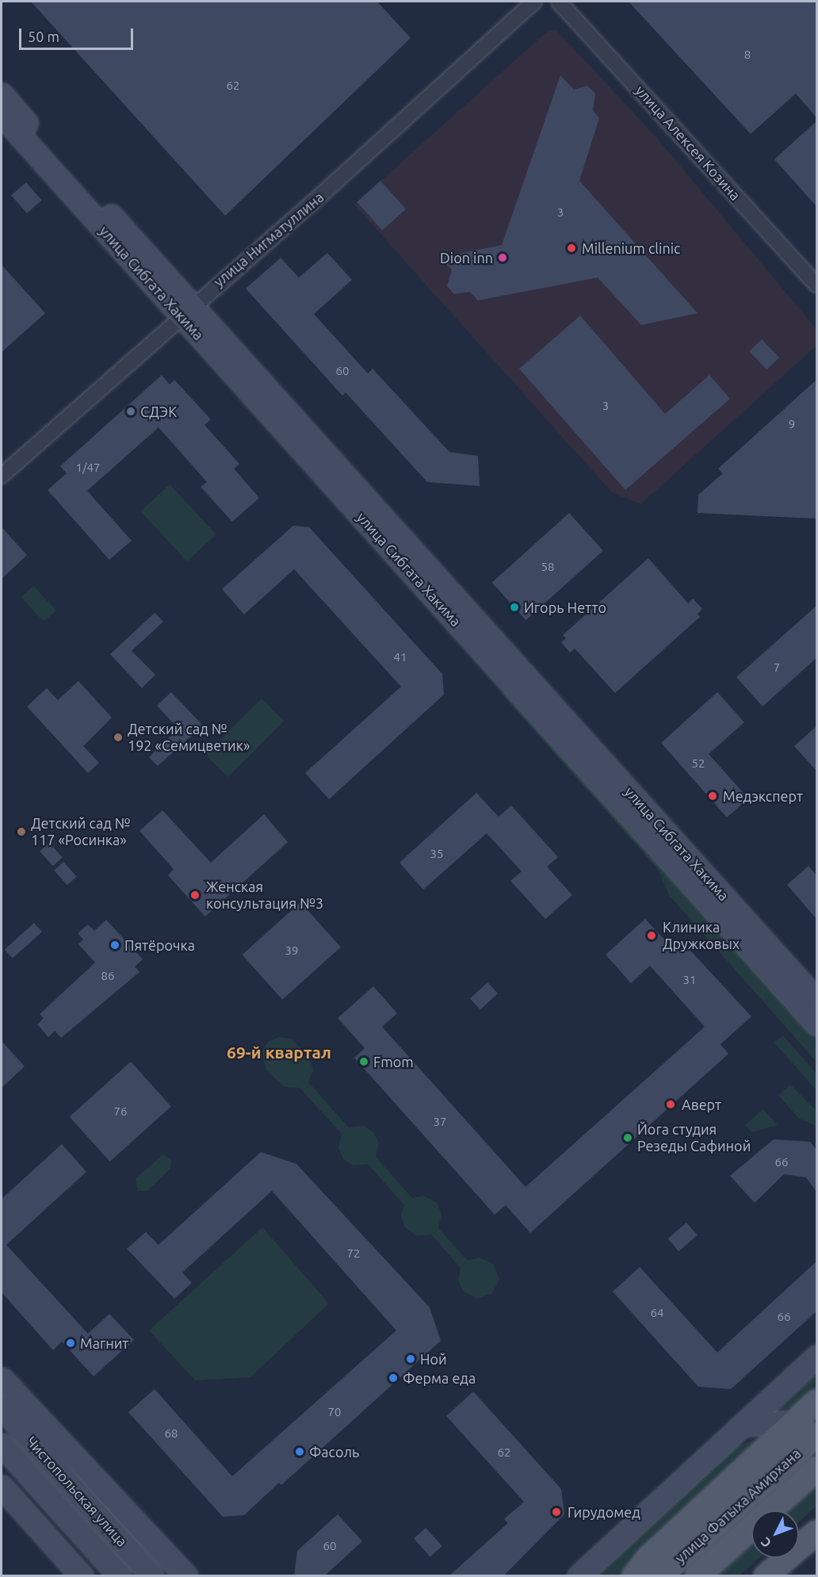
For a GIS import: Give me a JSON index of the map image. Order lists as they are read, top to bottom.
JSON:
{
  "streets": {
    "main road": ["улица Сибгата Хакима", "Чистопольская улица", "улица Фатыха Амирхана"],
    "street": ["улица Алексея Козина", "улица Нигматуллина"]
  },
  "crossings": [
    ["улица Нигматуллина", "улица Сибгата Хакима"]
  ],
  "districts": ["69-й квартал"],
  "places": [
    "Millenium clinic",
    "Dion inn",
    "СДЭК",
    "Игорь Нетто",
    "Детский сад № 192 «Семицветик»",
    "Медэксперт",
    "Детский сад № 117 «Росинка»",
    "Женская консультация №3",
    "Клиника Дружковых",
    "Пятёрочка",
    "Fmom",
    "Аверт",
    "Йога студия Резеды Сафиной",
    "Магнит",
    "Ной",
    "Ферма еда",
    "Фасоль",
    "Гирудомед"
  ],
  "house_numbers": [
    "8",
    "62",
    "3",
    "60",
    "3",
    "9",
    "1/47",
    "58",
    "41",
    "7",
    "52",
    "35",
    "39",
    "86",
    "31",
    "76",
    "37",
    "66",
    "72",
    "64",
    "66",
    "70",
    "68",
    "62",
    "60"
  ],
  "scale_bar": "50 m",
  "north": "bottom left"
}
